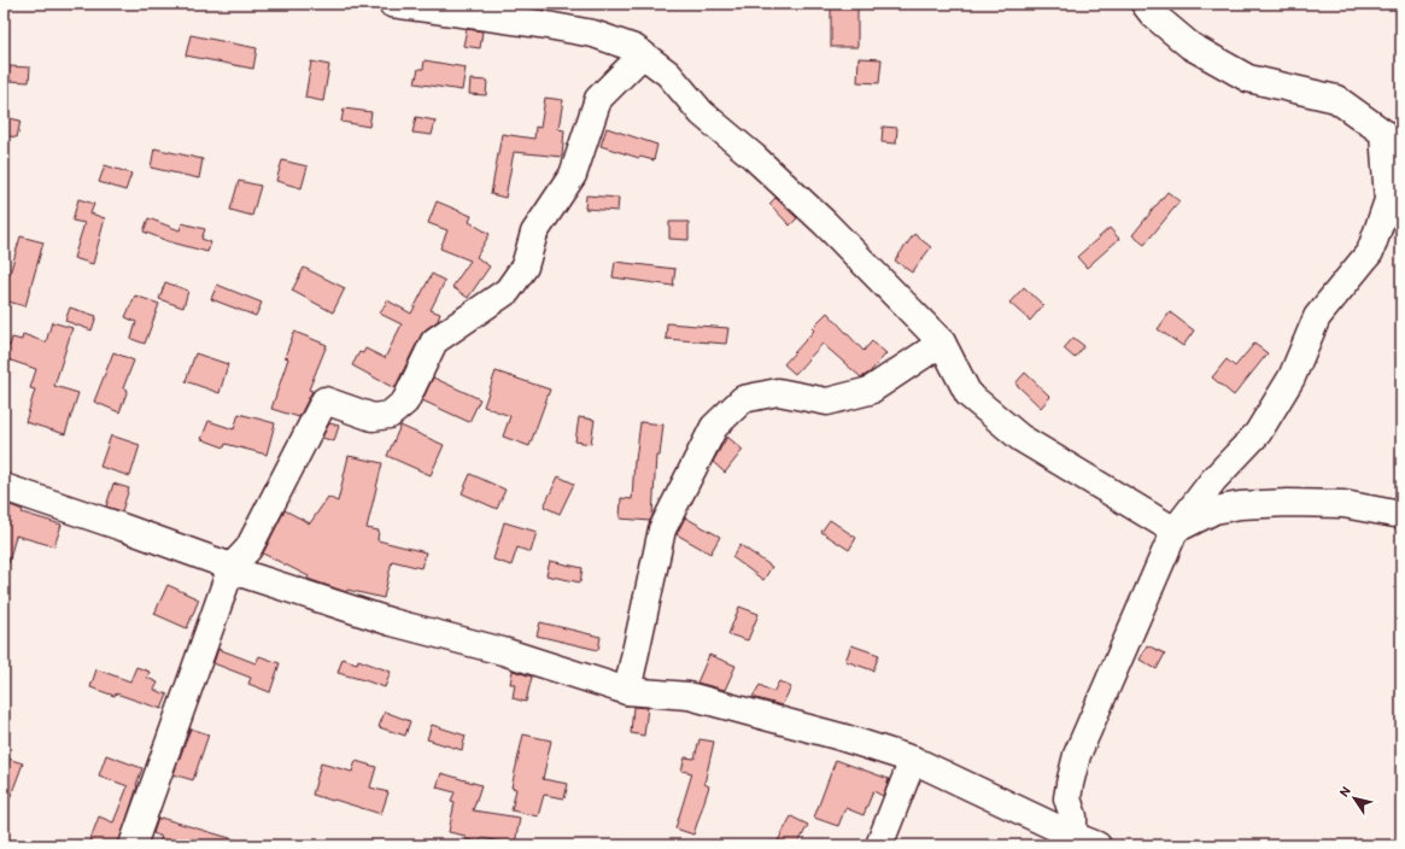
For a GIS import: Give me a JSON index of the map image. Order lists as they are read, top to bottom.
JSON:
{
  "north": "top left"
}
